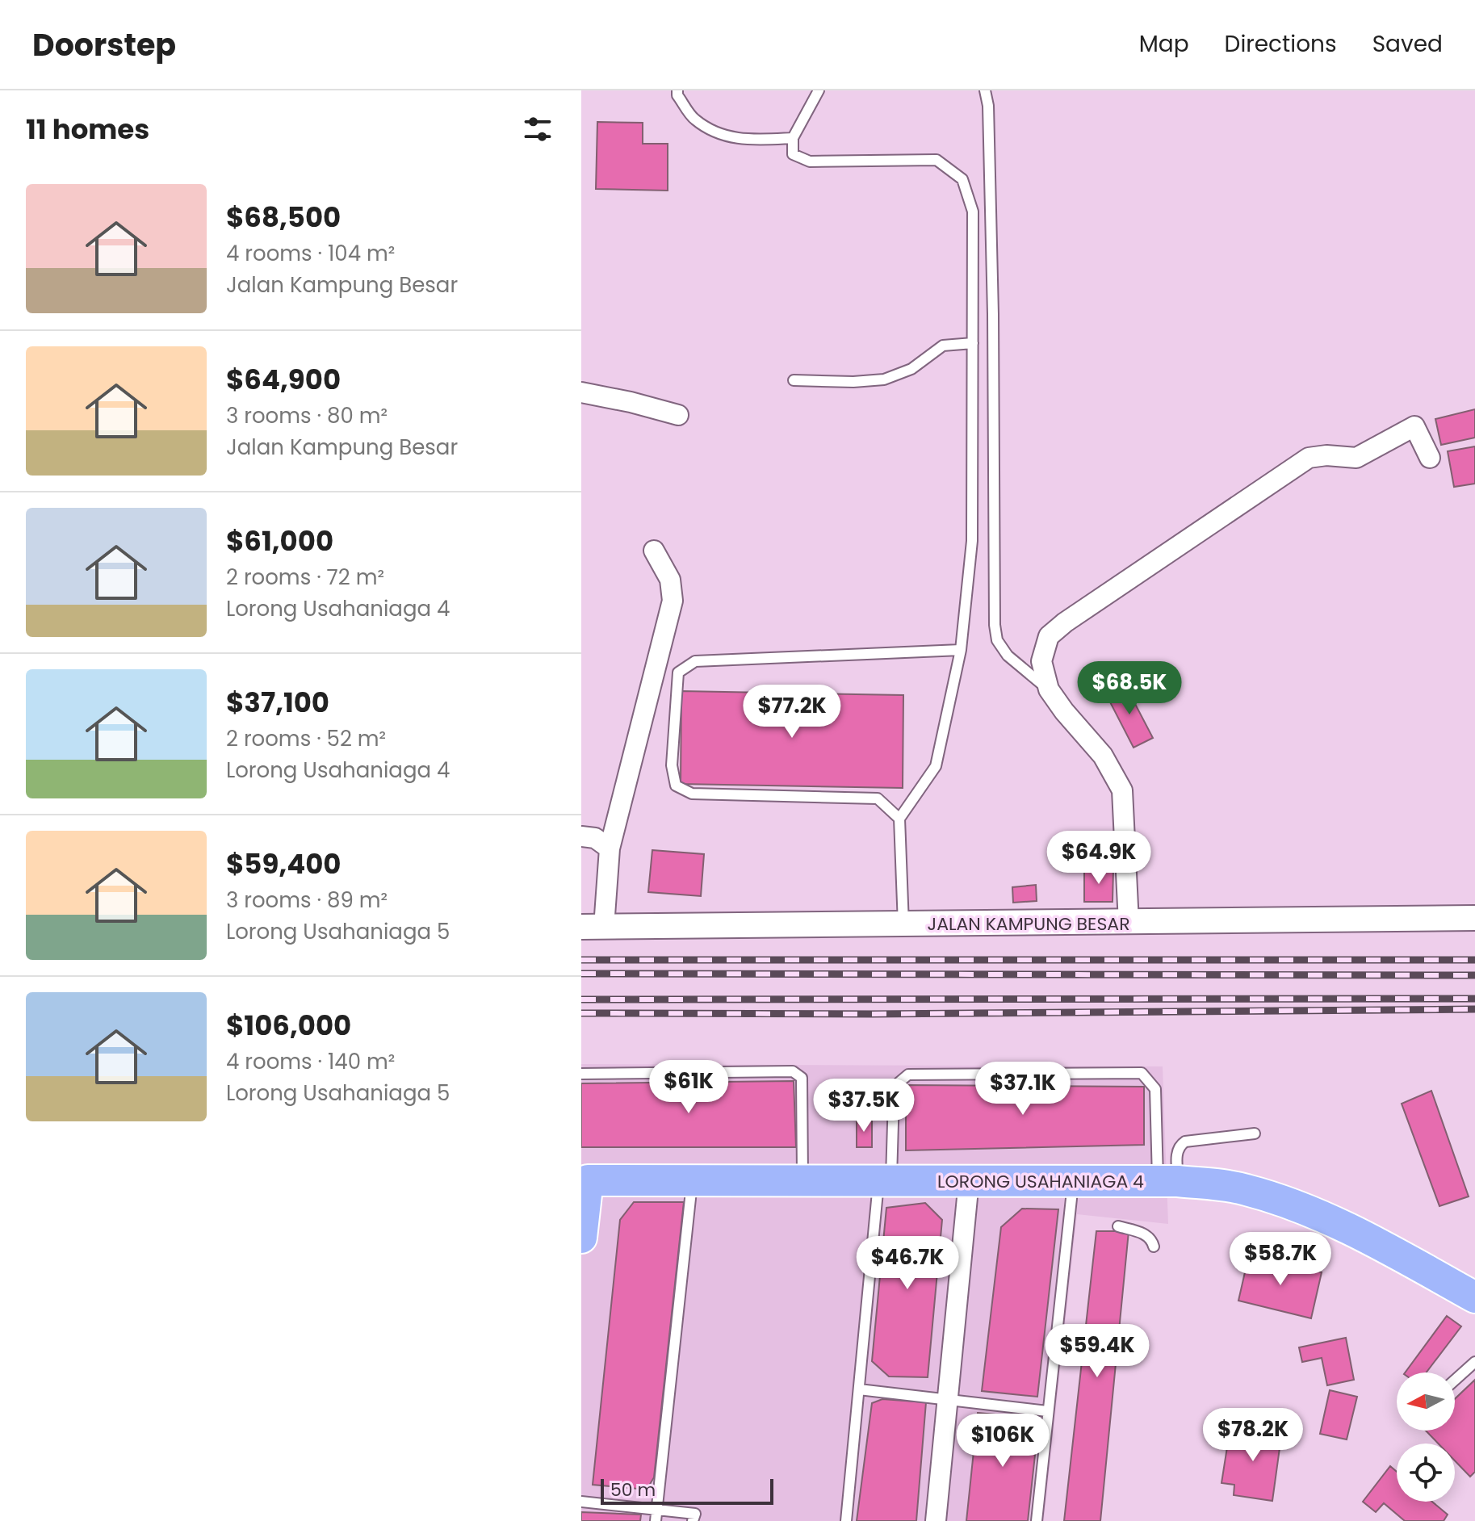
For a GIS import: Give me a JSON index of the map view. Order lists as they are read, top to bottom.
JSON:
{
  "streets": {
    "main road": ["LORONG USAHANIAGA 4"],
    "street": ["JALAN KAMPUNG BESAR"]
  },
  "scale_bar": "50 m",
  "north": "left",
  "page": {
    "header": "Doorstep",
    "nav": ["Map", "Directions", "Saved"],
    "heading": "11 homes",
    "list": [
      {
        "name": "$68,500",
        "note": "4 rooms · 104 m² · Jalan Kampung Besar"
      },
      {
        "name": "$64,900",
        "note": "3 rooms · 80 m² · Jalan Kampung Besar"
      },
      {
        "name": "$61,000",
        "note": "2 rooms · 72 m² · Lorong Usahaniaga 4"
      },
      {
        "name": "$37,100",
        "note": "2 rooms · 52 m² · Lorong Usahaniaga 4"
      },
      {
        "name": "$59,400",
        "note": "3 rooms · 89 m² · Lorong Usahaniaga 5"
      },
      {
        "name": "$106,000",
        "note": "4 rooms · 140 m² · Lorong Usahaniaga 5"
      }
    ],
    "price": [
      "$68.5K",
      "$77.2K",
      "$64.9K",
      "$61K",
      "$37.1K",
      "$37.5K",
      "$58.7K",
      "$46.7K",
      "$59.4K",
      "$78.2K",
      "$106K"
    ],
    "scale": "50 m"
  }
}
